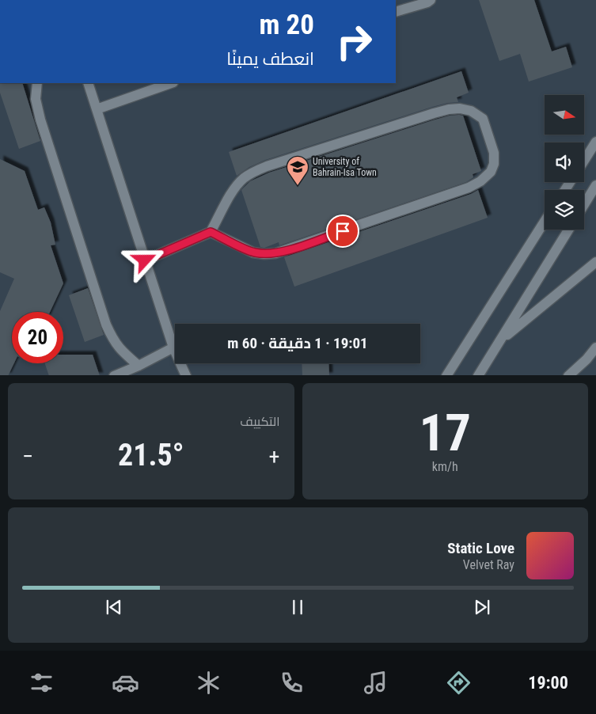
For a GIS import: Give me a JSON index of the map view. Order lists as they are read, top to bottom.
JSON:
{
  "places": {
    "school or university": ["University of Bahrain-Isa Town"]
  },
  "north": "right",
  "page": {
    "turn": ["20 m", "انعطف يمينًا"],
    "limit": "20",
    "trip": "19:01 · 1 دقيقة · 60 m",
    "tile": [
      ["17", "km/h"],
      "التكييف"
    ],
    "heat": ["−", "21.5°", "+"],
    "song": ["Static Love", "Velvet Ray"],
    "tabs": "19:00"
  }
}
